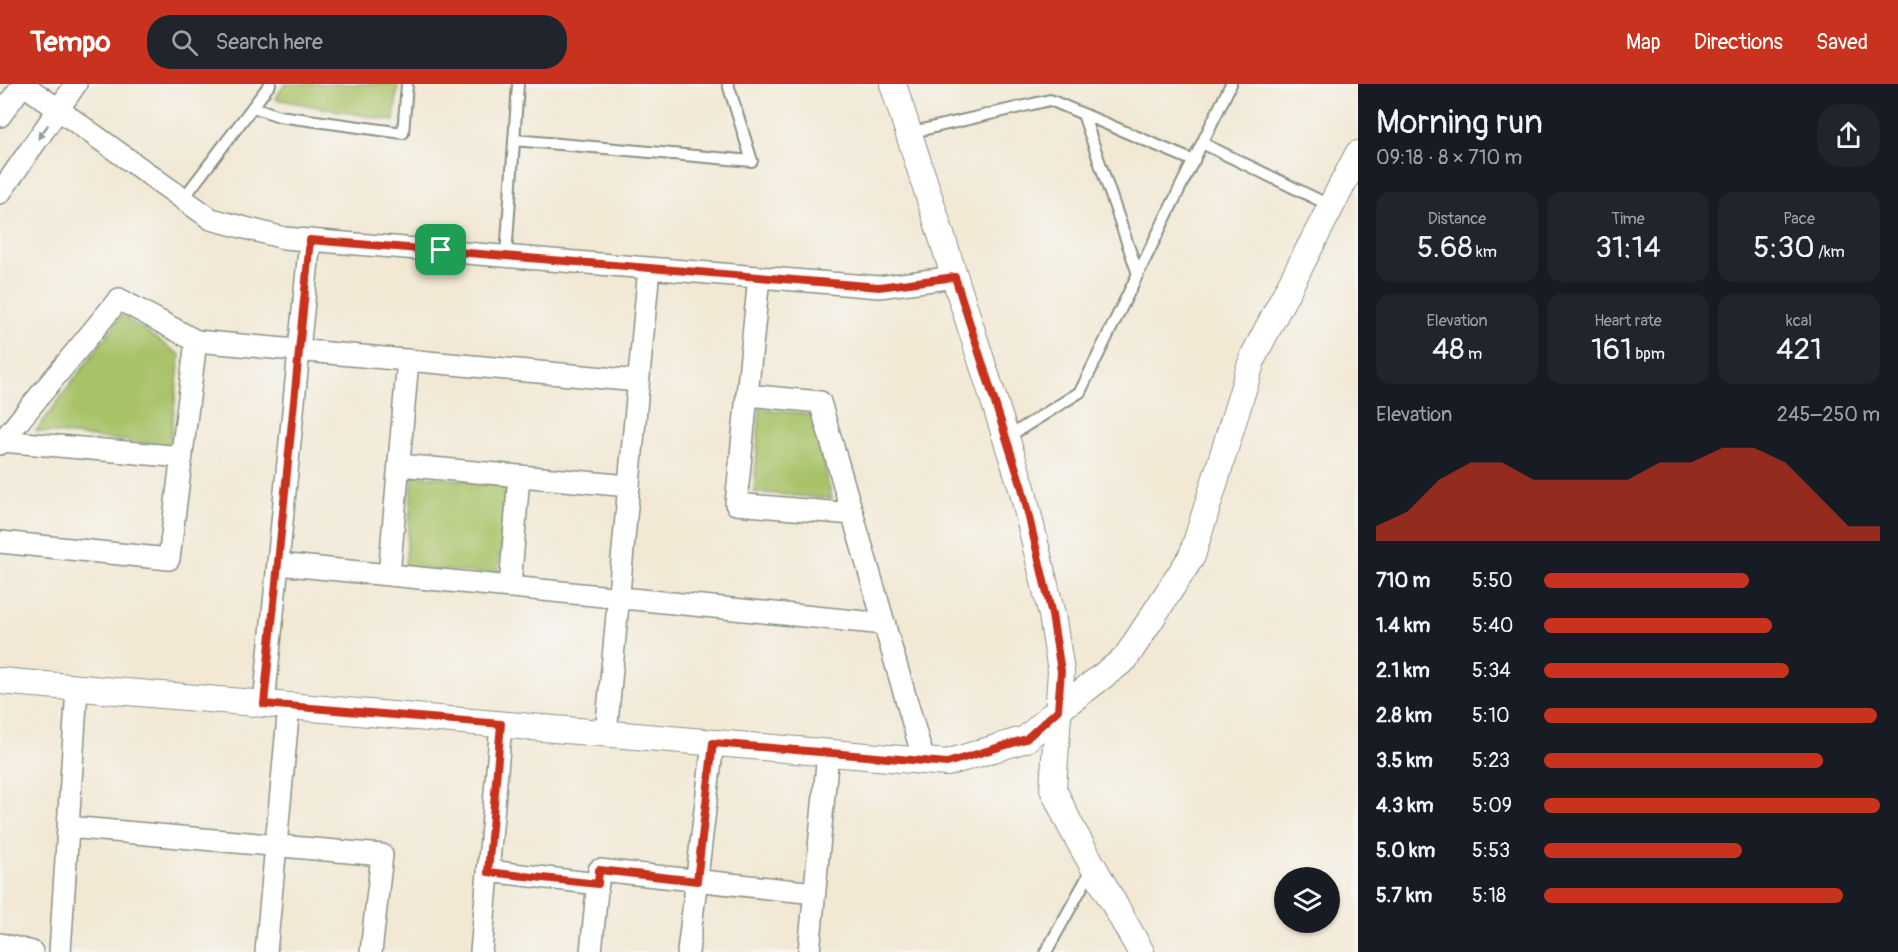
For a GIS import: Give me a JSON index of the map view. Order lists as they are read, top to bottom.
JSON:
{
  "page": {
    "header": "Tempo",
    "search": "Search here",
    "nav": ["Map", "Directions", "Saved"],
    "heading": ["Morning run", "09:18 · 8 × 710 m"],
    "stats": [
      ["Distance", "5.68 km"],
      ["Time", "31:14"],
      ["Pace", "5:30 /km"],
      ["Elevation", "48 m"],
      ["Heart rate", "161 bpm"],
      ["kcal", "421"]
    ],
    "chart": ["Elevation", "245–250 m"],
    "list": [
      {
        "name": "710 m",
        "note": "5:50"
      },
      {
        "name": "1.4 km",
        "note": "5:40"
      },
      {
        "name": "2.1 km",
        "note": "5:34"
      },
      {
        "name": "2.8 km",
        "note": "5:10"
      },
      {
        "name": "3.5 km",
        "note": "5:23"
      },
      {
        "name": "4.3 km",
        "note": "5:09"
      },
      {
        "name": "5.0 km",
        "note": "5:53"
      },
      {
        "name": "5.7 km",
        "note": "5:18"
      }
    ]
  }
}
